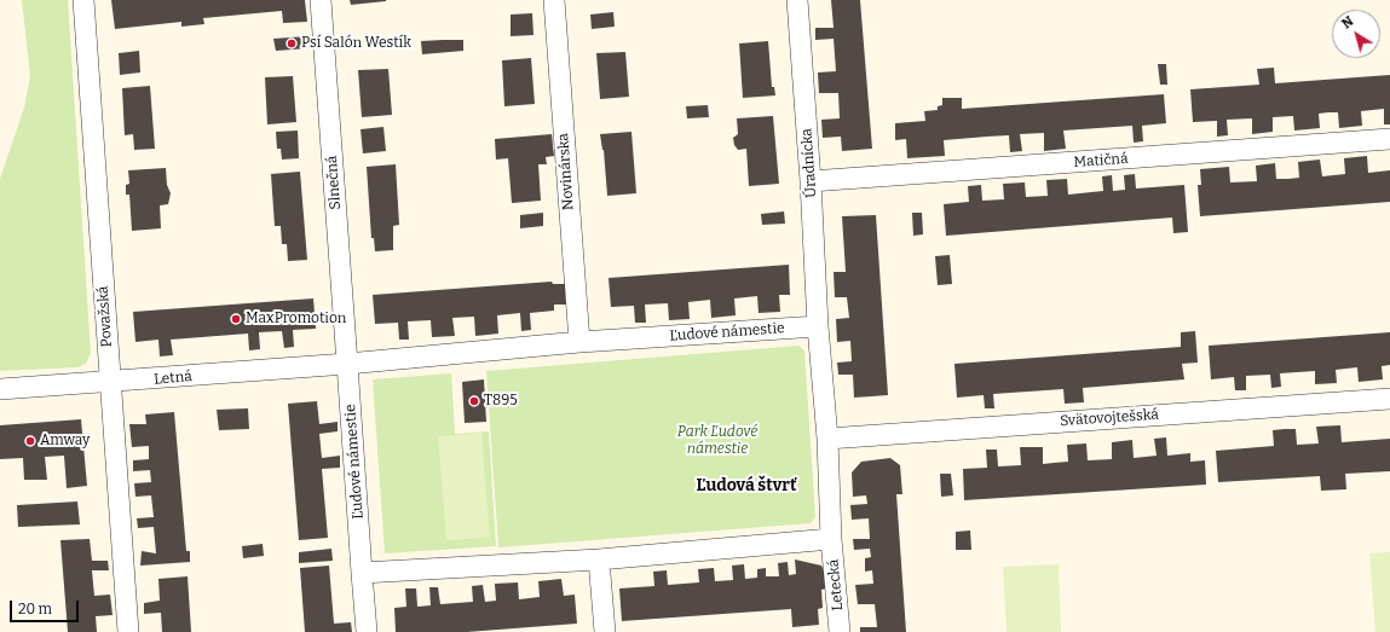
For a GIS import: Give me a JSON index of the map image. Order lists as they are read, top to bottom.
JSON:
{
  "streets": {
    "street": [
      "Matičná",
      "Úradnícka",
      "Novinárska",
      "Slnečná",
      "Považská",
      "Ľudové námestie",
      "Letná",
      "Svätovojtešská",
      "Letecká"
    ]
  },
  "crossings": [
    ["Matičná", "Úradnícka"],
    ["Úradnícka", "Ľudové námestie"],
    ["Novinárska", "Ľudové námestie"],
    ["Slnečná", "Ľudové námestie"],
    ["Slnečná", "Letná"],
    ["Považská", "Letná"],
    ["Ľudové námestie", "Letná"]
  ],
  "districts": ["Ľudová štvrť"],
  "parks": ["Park Ľudové námestie"],
  "places": [
    "Psí Salón Westík",
    "MaxPromotion",
    "T895",
    "Amway"
  ],
  "scale_bar": "20 m",
  "north": "top left"
}
